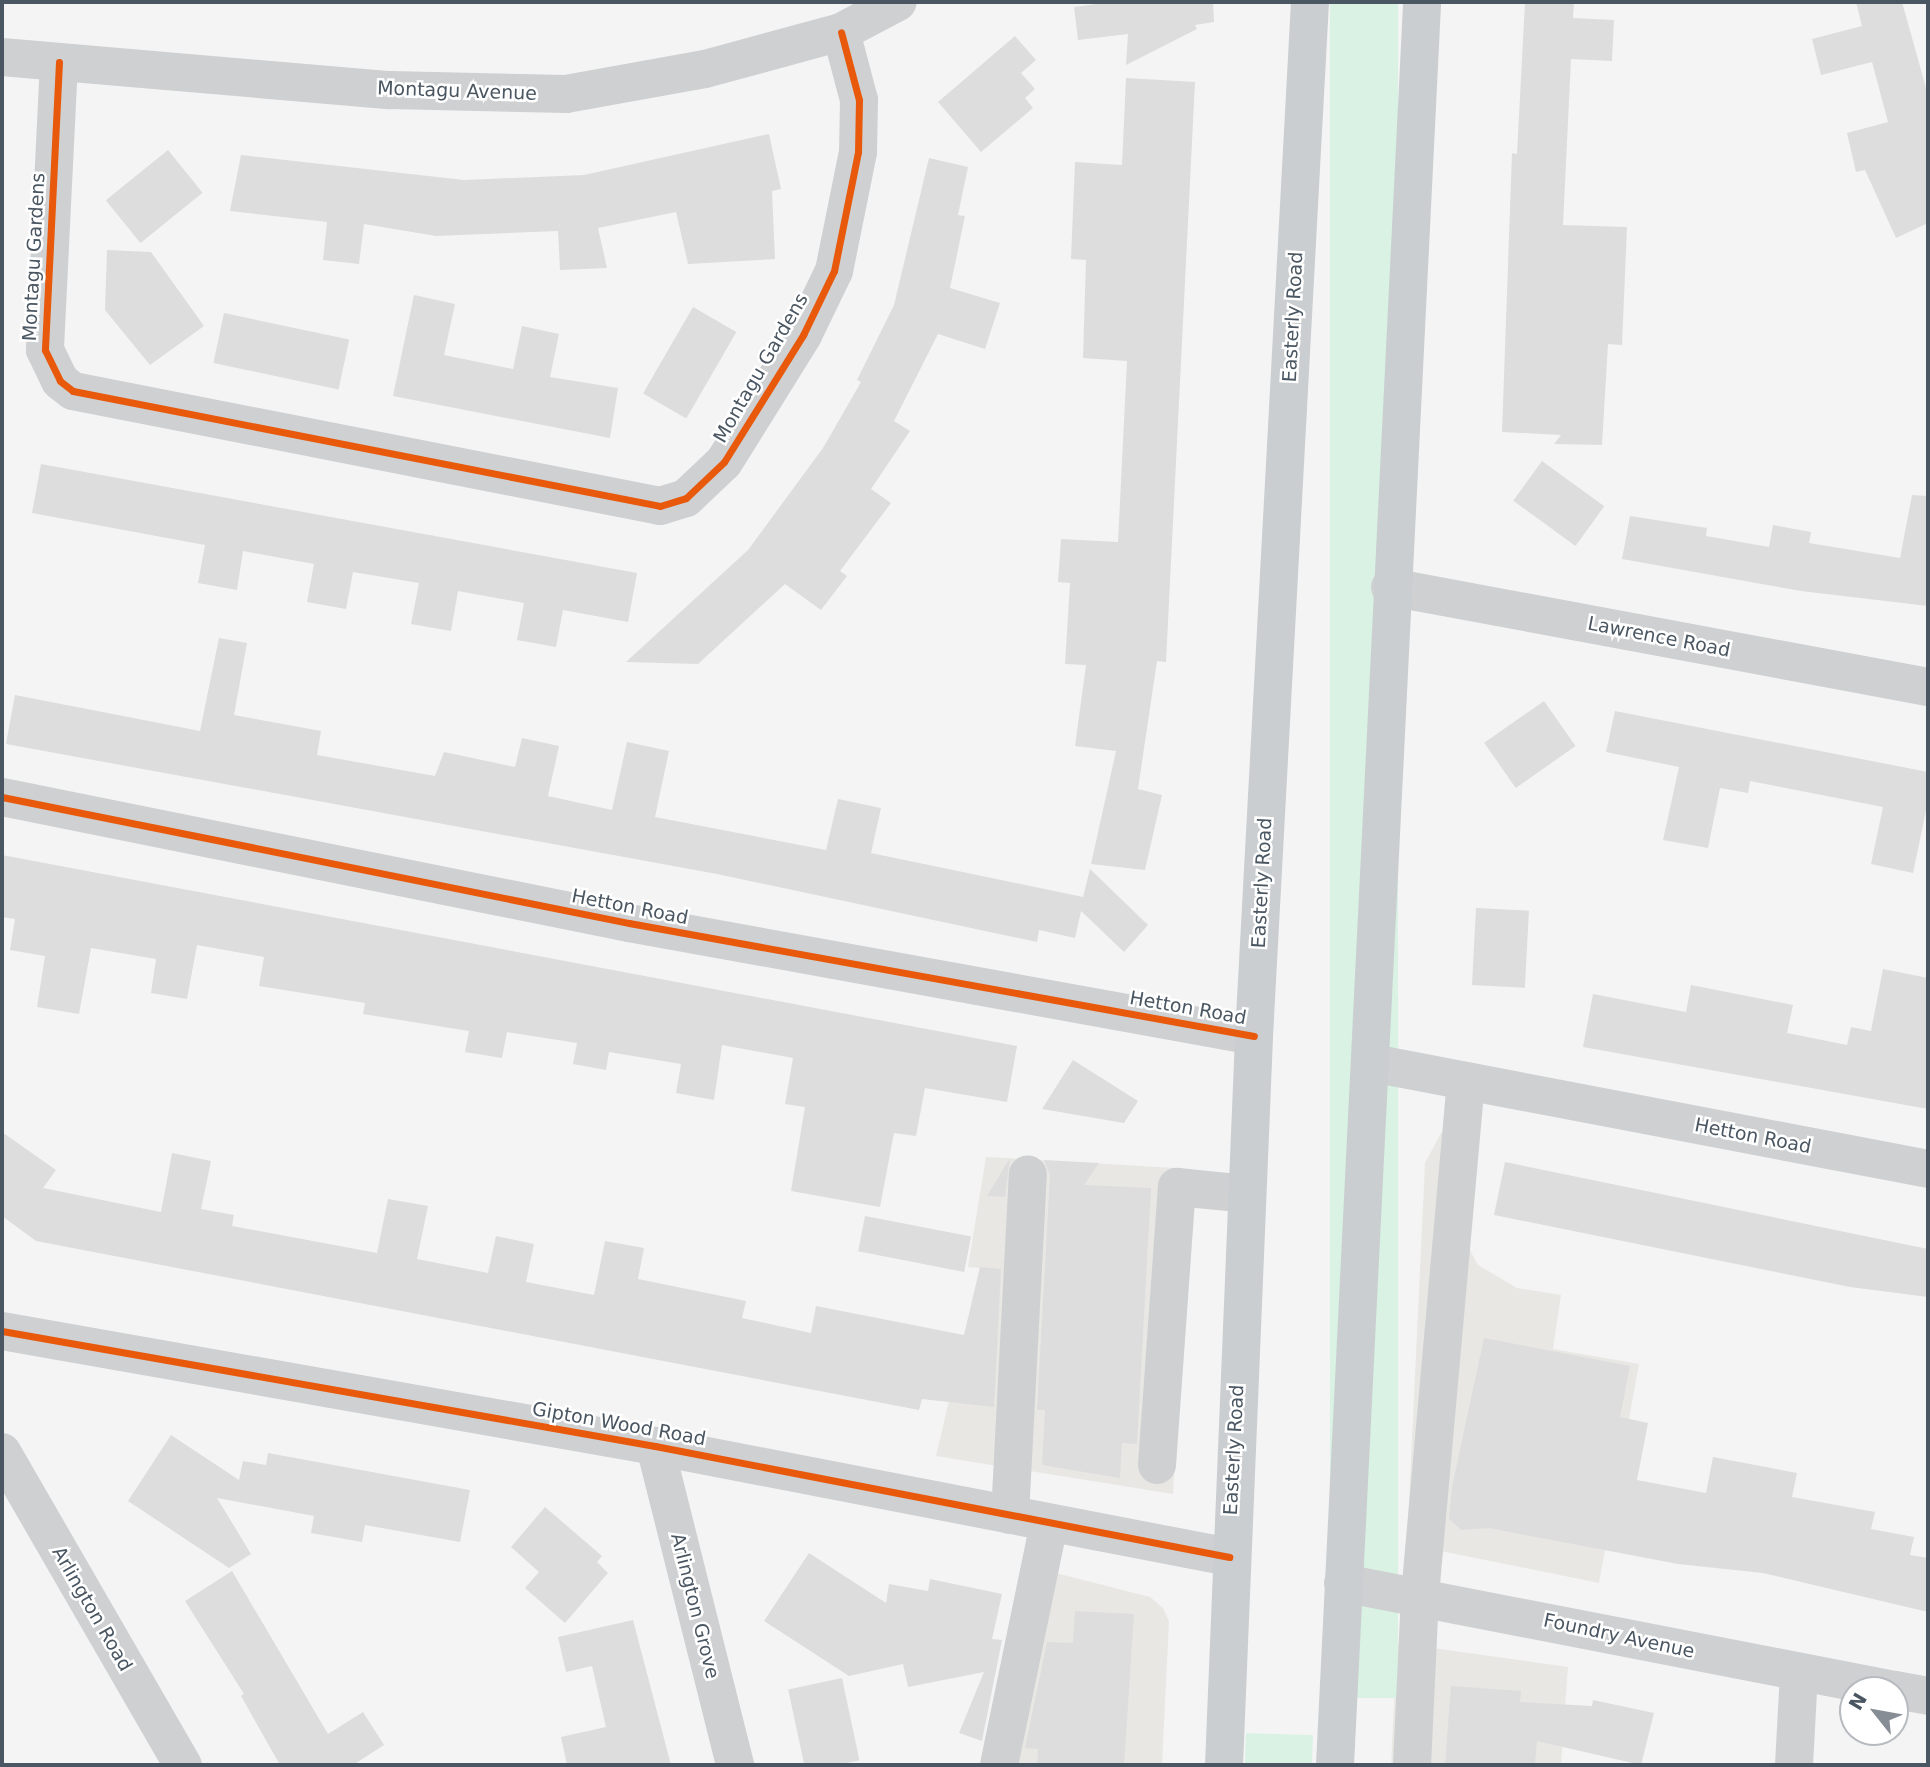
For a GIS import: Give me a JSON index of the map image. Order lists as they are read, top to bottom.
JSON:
{
  "streets": {
    "main road": ["Easterly Road"],
    "street": [
      "Montagu Avenue",
      "Montagu Gardens",
      "Lawrence Road",
      "Hetton Road",
      "Gipton Wood Road",
      "Arlington Grove",
      "Arlington Road",
      "Foundry Avenue"
    ]
  },
  "crossings": [
    ["Montagu Avenue", "Montagu Gardens"],
    ["Easterly Road", "Hetton Road"],
    ["Easterly Road", "Gipton Wood Road"],
    ["Gipton Wood Road", "Arlington Grove"]
  ],
  "north": "top left"
}
